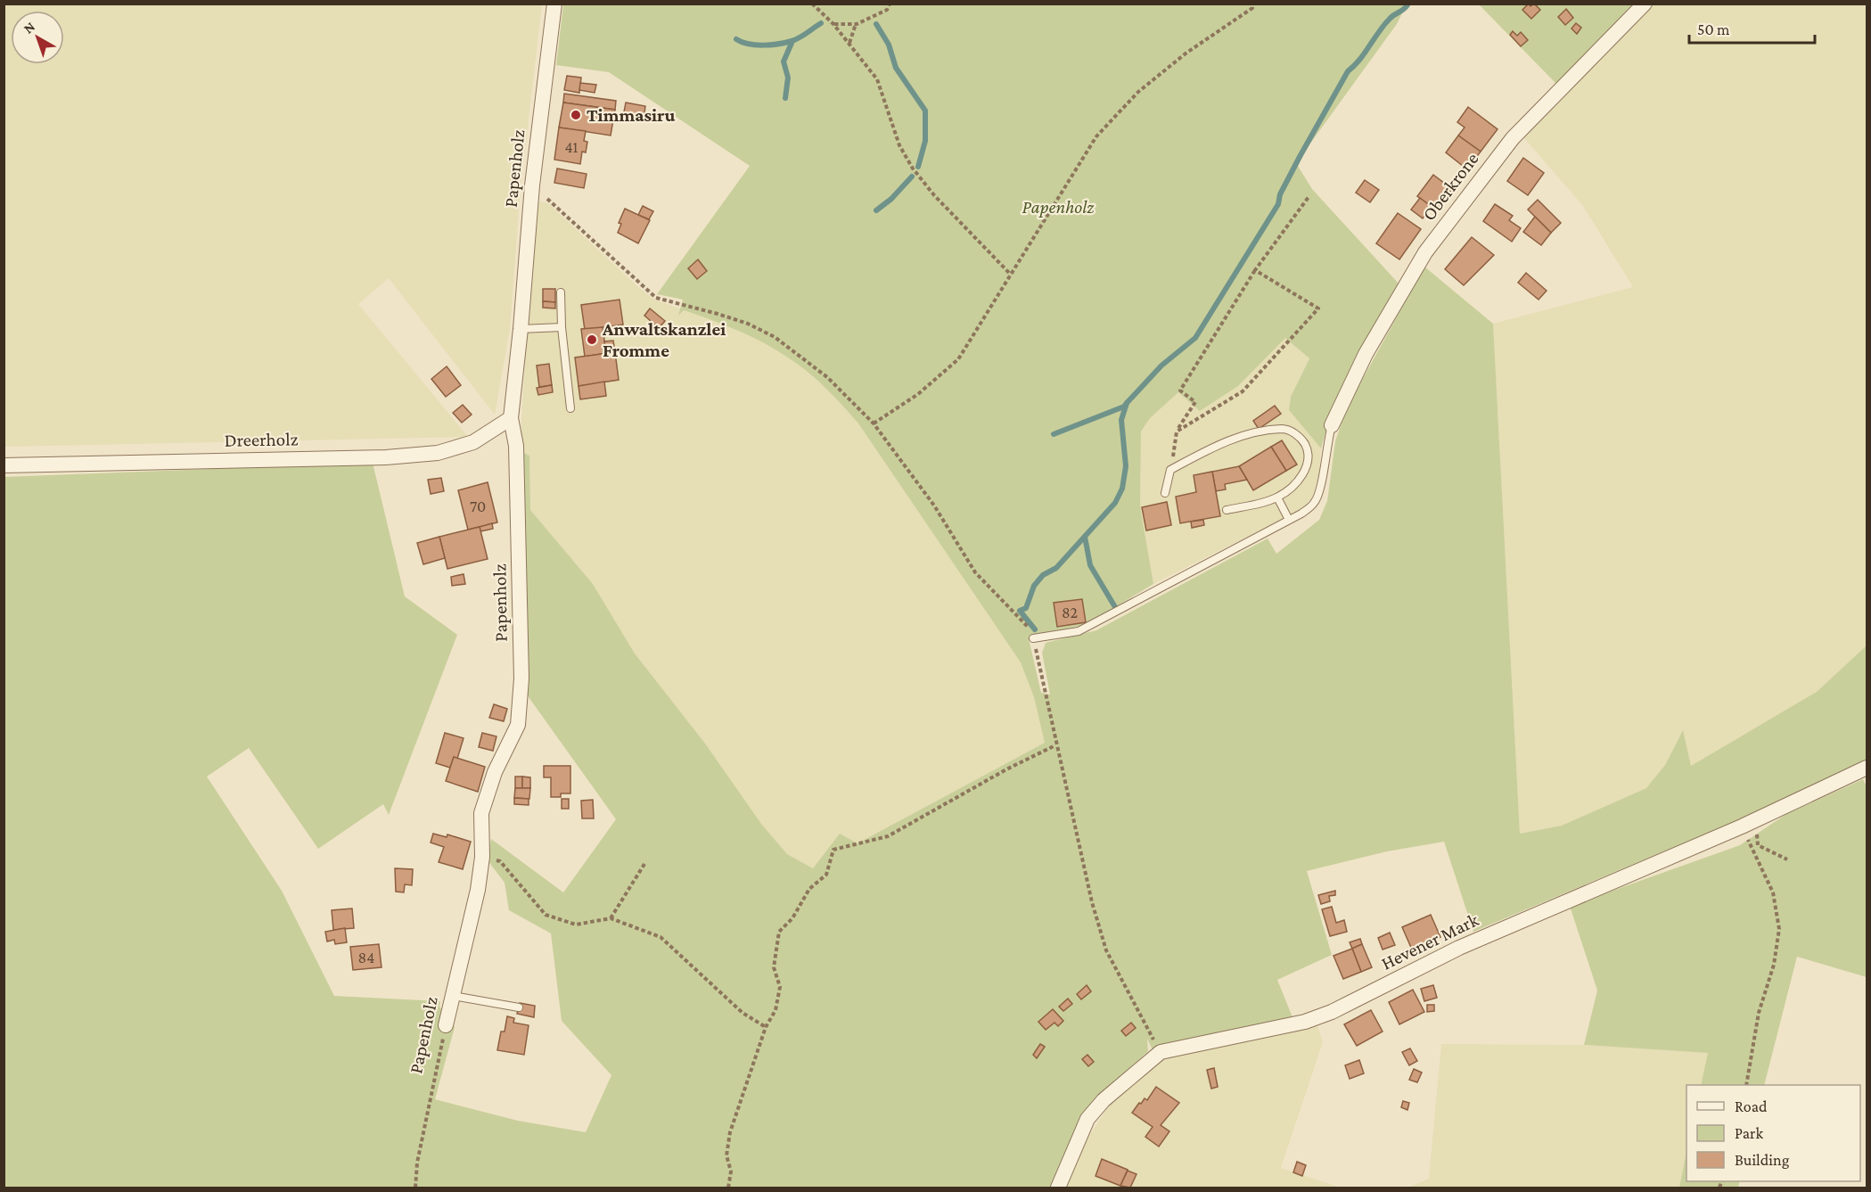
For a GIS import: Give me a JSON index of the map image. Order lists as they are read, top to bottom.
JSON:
{
  "streets": {
    "street": [
      "Papenholz",
      "Oberkrone",
      "Dreerholz",
      "Hevener Mark"
    ]
  },
  "crossings": [
    ["Papenholz", "Dreerholz"]
  ],
  "parks": ["Papenholz"],
  "places": ["Timmasiru", "Anwaltskanzlei Fromme"],
  "house_numbers": [
    "41",
    "70",
    "82",
    "84"
  ],
  "legend": ["Road", "Park", "Building"],
  "scale_bar": "50 m",
  "north": "top left"
}
